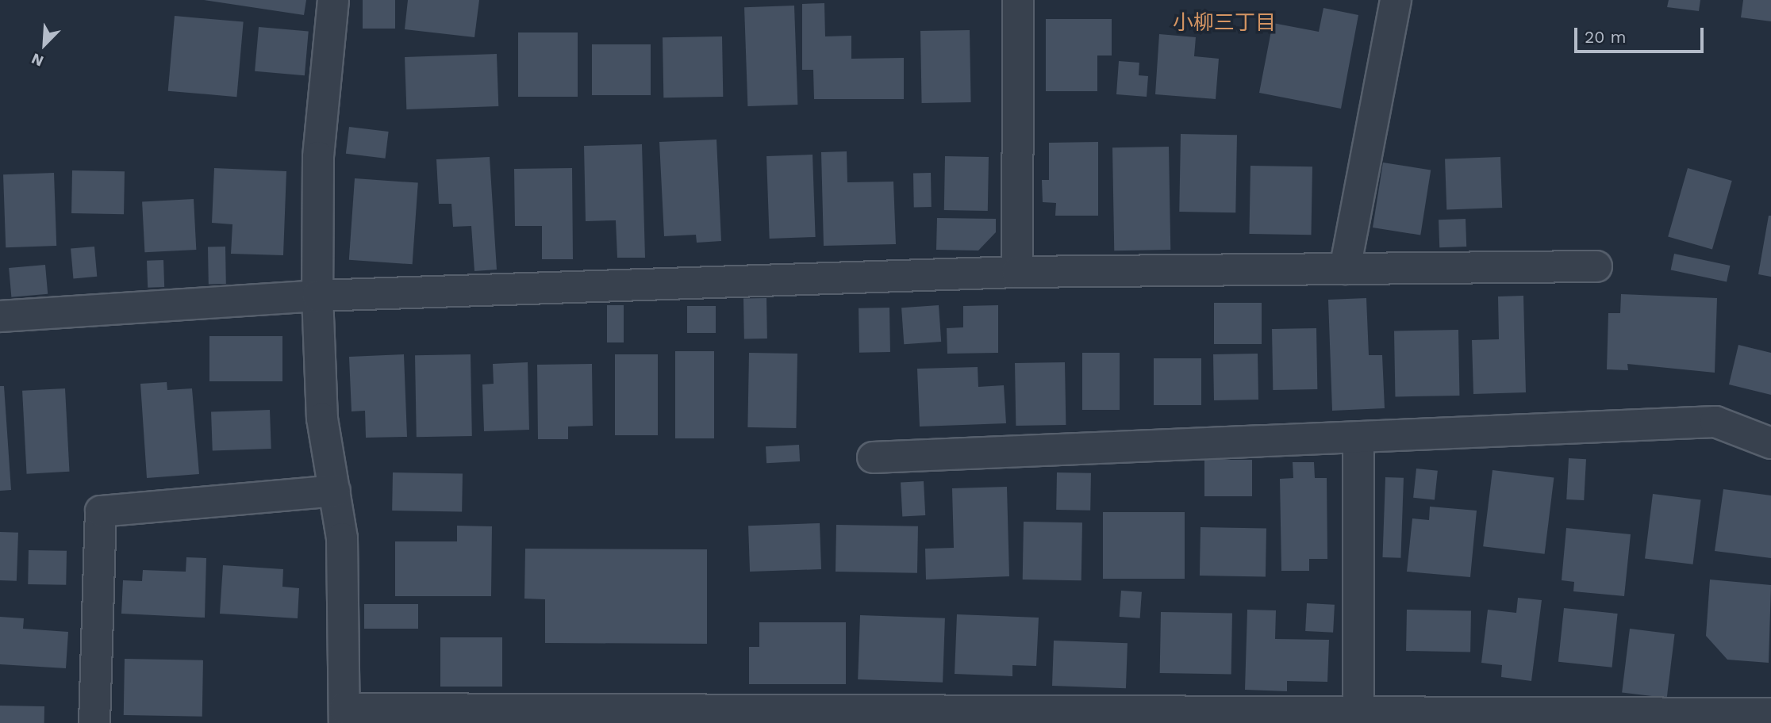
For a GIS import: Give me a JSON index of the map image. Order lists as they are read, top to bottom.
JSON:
{
  "districts": ["小柳三丁目"],
  "scale_bar": "20 m",
  "north": "bottom left"
}
